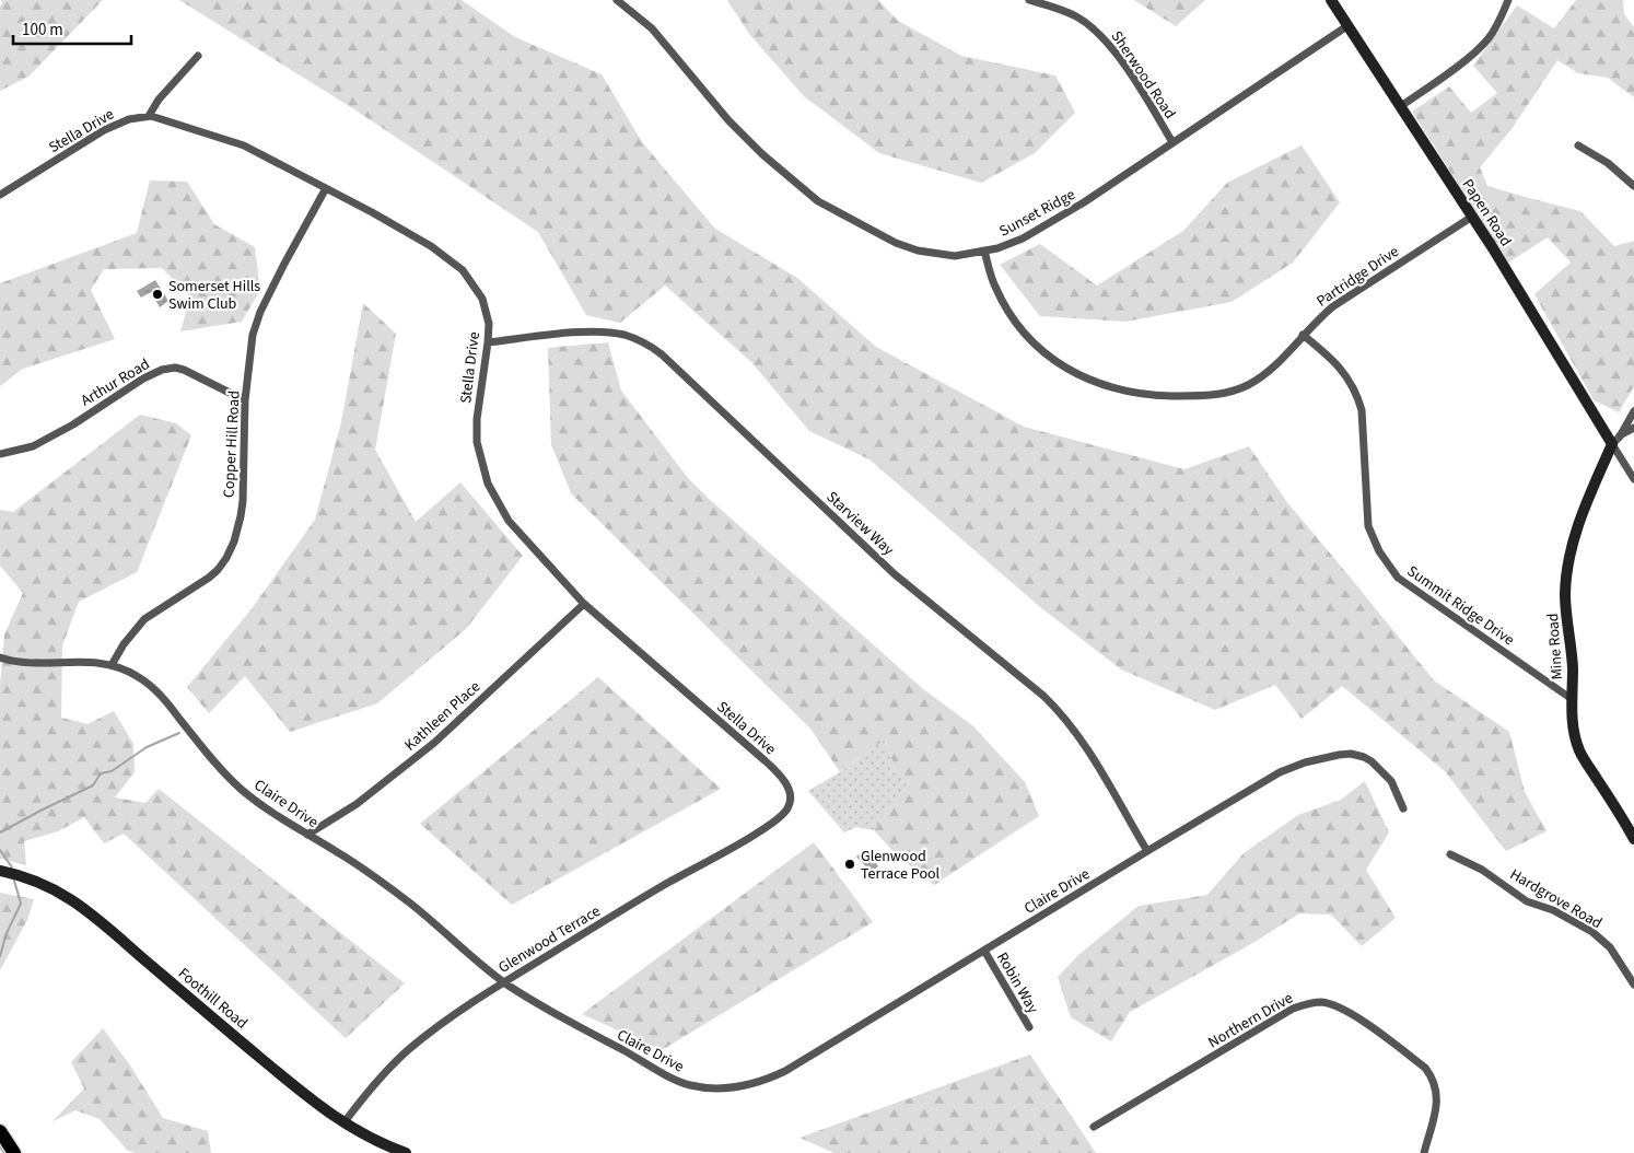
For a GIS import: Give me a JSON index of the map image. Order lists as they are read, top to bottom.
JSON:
{
  "streets": {
    "street": [
      "Sherwood Road",
      "Stella Drive",
      "Sunset Ridge",
      "Papen Road",
      "Partridge Drive",
      "Arthur Road",
      "Copper Hill Road",
      "Starview Way",
      "Summit Ridge Drive",
      "Mine Road",
      "Kathleen Place",
      "Claire Drive",
      "Hardgrove Road",
      "Glenwood Terrace",
      "Robin Way",
      "Foothill Road",
      "Northern Drive"
    ]
  },
  "crossings": [
    ["Sherwood Road", "Sunset Ridge"],
    ["Stella Drive", "Copper Hill Road"],
    ["Stella Drive", "Starview Way"],
    ["Stella Drive", "Kathleen Place"],
    ["Stella Drive", "Glenwood Terrace"],
    ["Sunset Ridge", "Papen Road"],
    ["Sunset Ridge", "Partridge Drive"],
    ["Papen Road", "Partridge Drive"],
    ["Papen Road", "Mine Road"],
    ["Partridge Drive", "Summit Ridge Drive"],
    ["Arthur Road", "Copper Hill Road"],
    ["Copper Hill Road", "Claire Drive"],
    ["Starview Way", "Claire Drive"],
    ["Summit Ridge Drive", "Mine Road"],
    ["Kathleen Place", "Claire Drive"],
    ["Claire Drive", "Glenwood Terrace"],
    ["Claire Drive", "Robin Way"],
    ["Glenwood Terrace", "Foothill Road"]
  ],
  "places": ["Somerset Hills Swim Club", "Glenwood Terrace Pool"],
  "scale_bar": "100 m"
}
